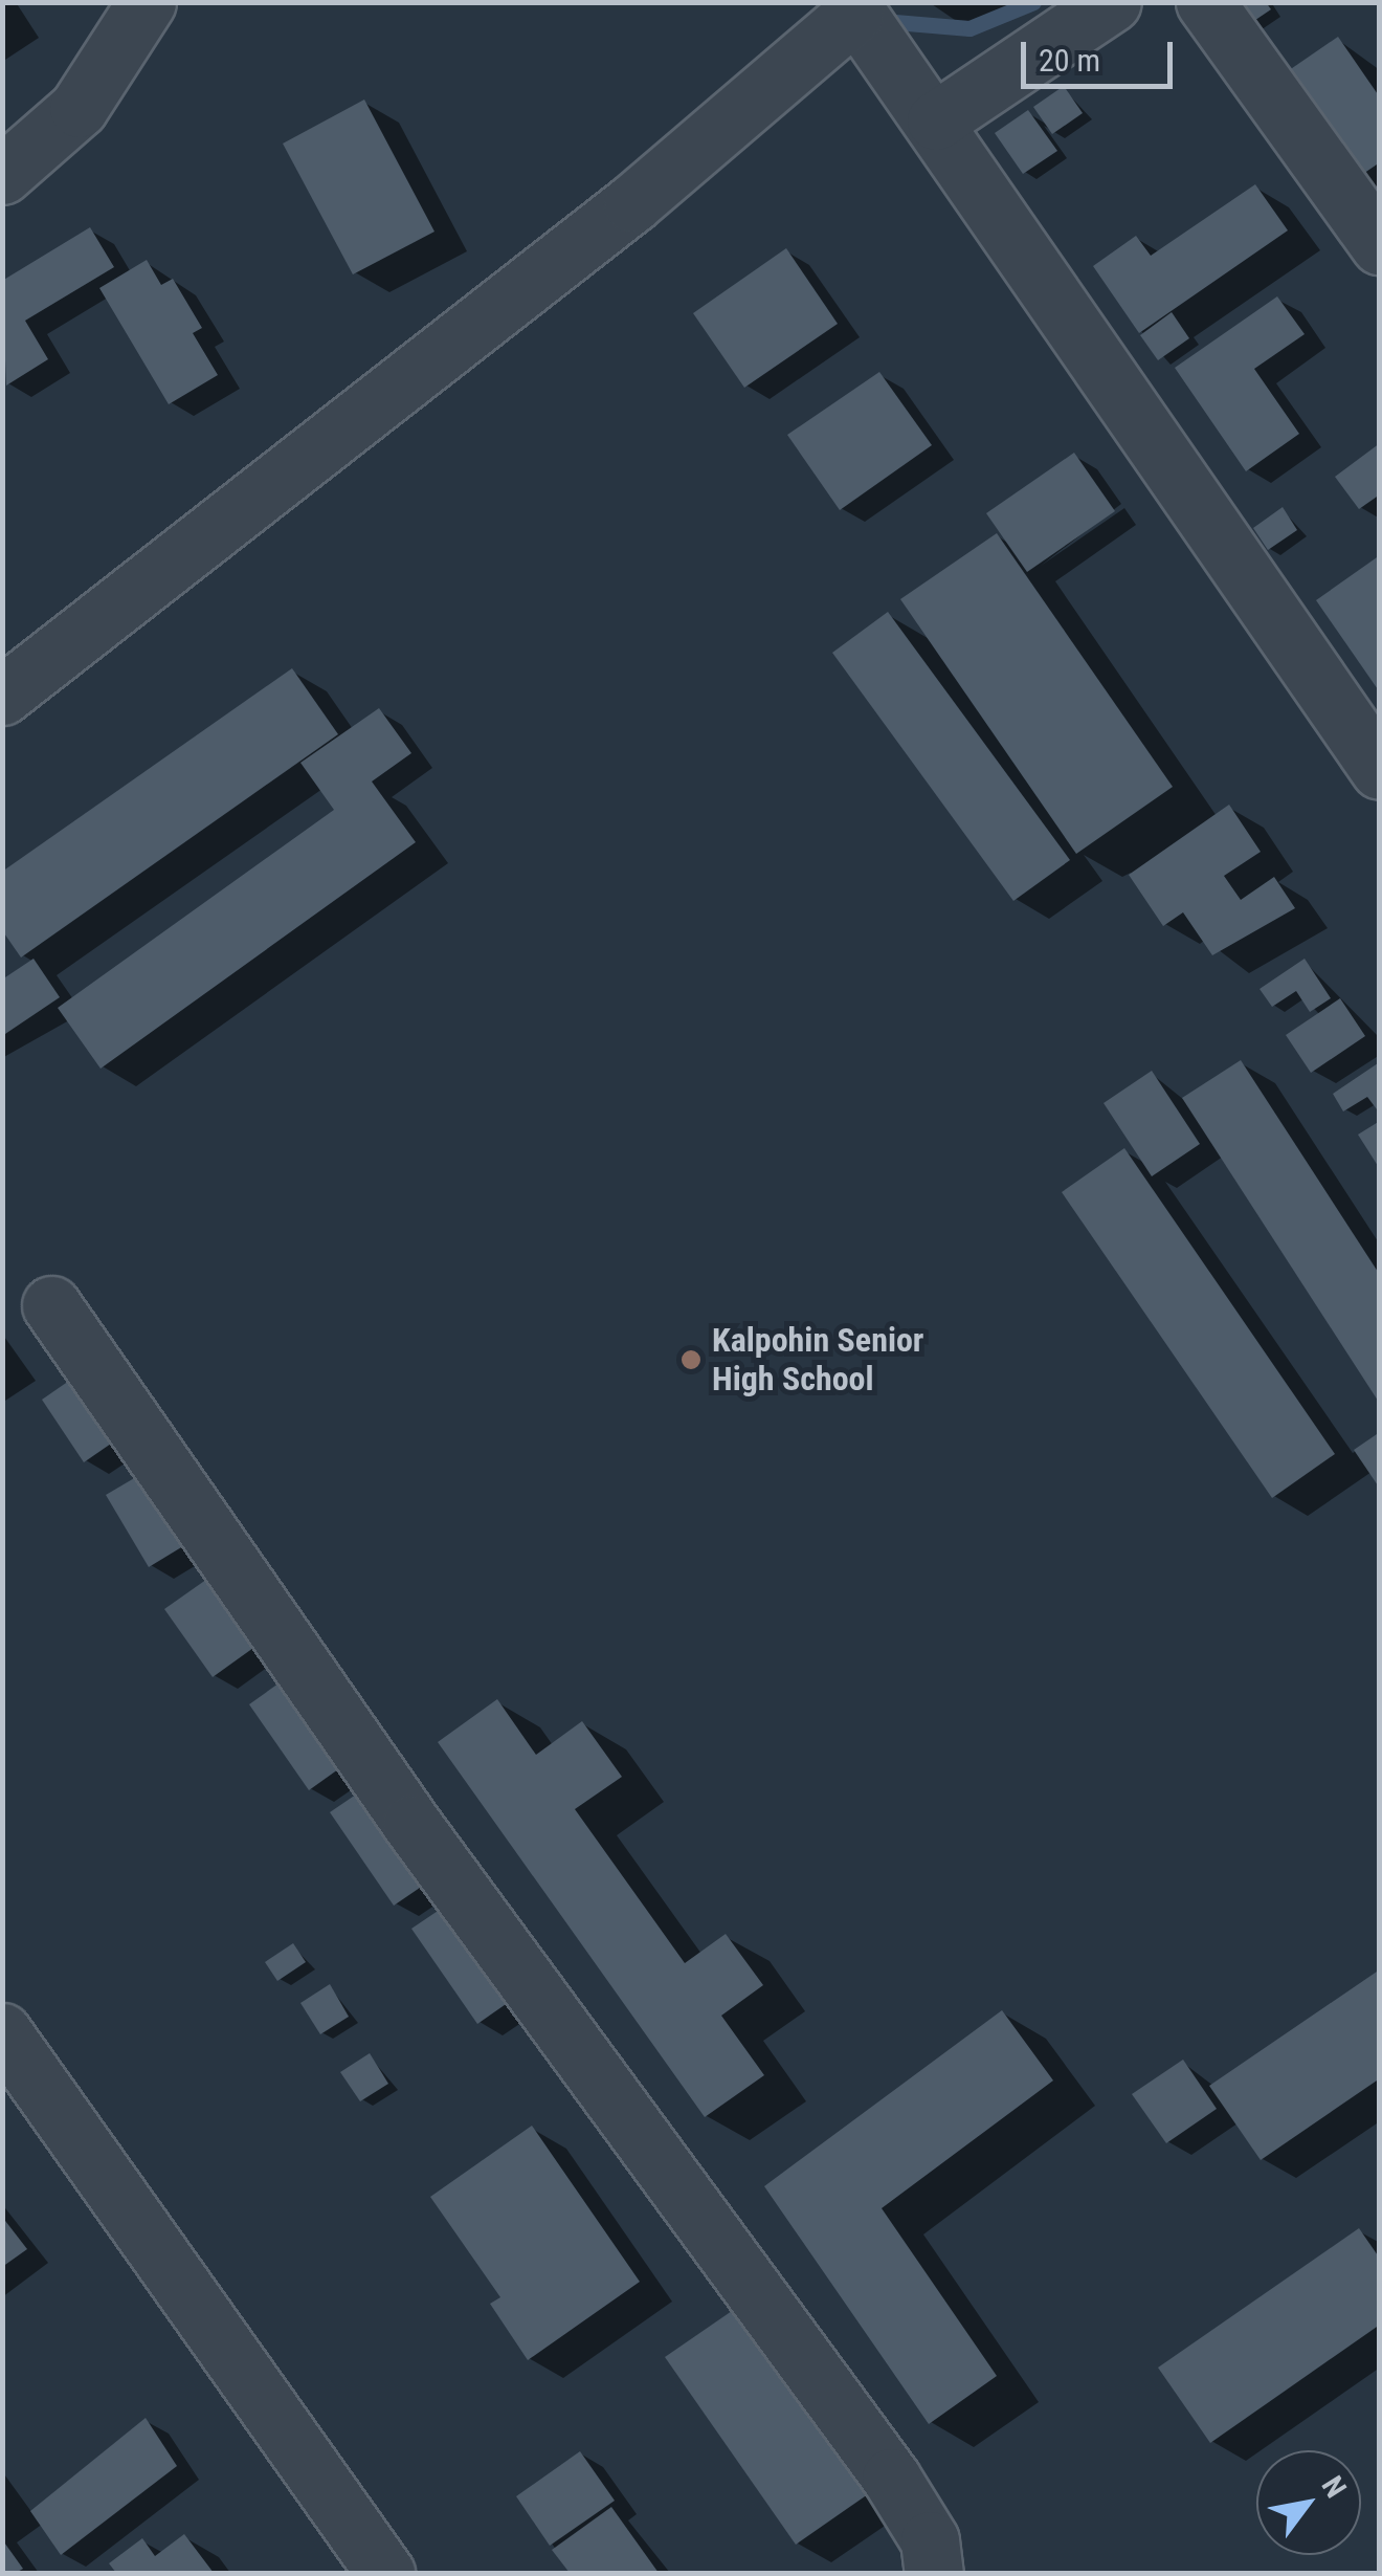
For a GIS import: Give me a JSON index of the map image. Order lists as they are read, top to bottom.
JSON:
{
  "places": ["Kalpohin Senior High School"],
  "scale_bar": "20 m",
  "north": "top right"
}
